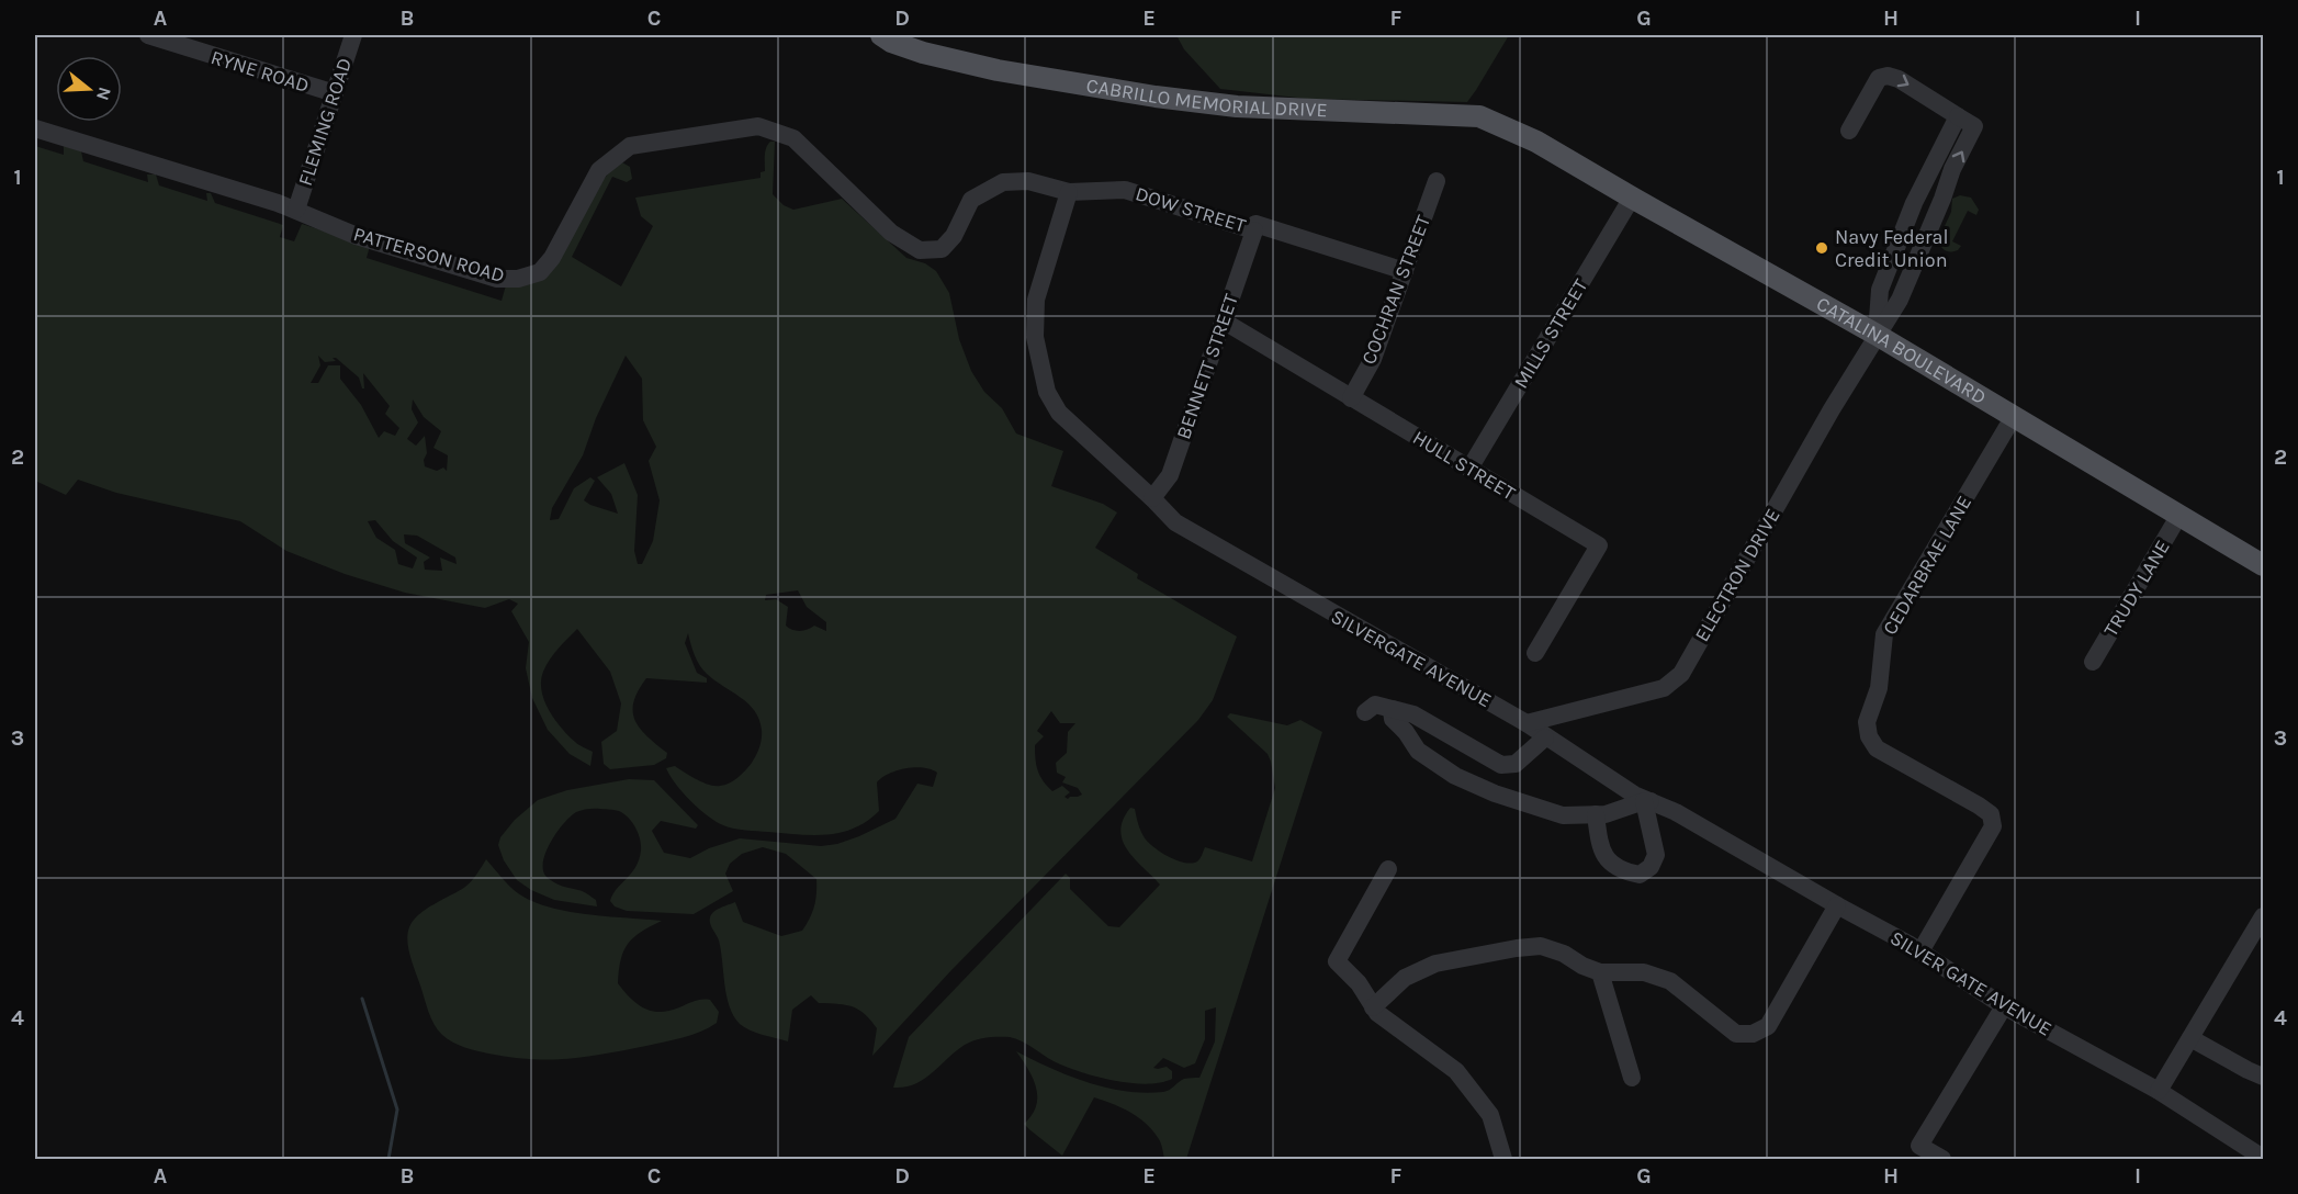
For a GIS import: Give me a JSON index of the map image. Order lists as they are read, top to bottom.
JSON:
{
  "streets": {
    "main road": ["CABRILLO MEMORIAL DRIVE", "CATALINA BOULEVARD"],
    "street": [
      "RYNE ROAD",
      "FLEMING ROAD",
      "DOW STREET",
      "PATTERSON ROAD",
      "COCHRAN STREET",
      "MILLS STREET",
      "BENNETT STREET",
      "HULL STREET",
      "CEDARBRAE LANE",
      "ELECTRON DRIVE",
      "TRUDY LANE",
      "SILVERGATE AVENUE",
      "SILVER GATE AVENUE"
    ]
  },
  "crossings": [
    ["RYNE ROAD", "FLEMING ROAD"],
    ["CABRILLO MEMORIAL DRIVE", "CATALINA BOULEVARD"],
    ["FLEMING ROAD", "PATTERSON ROAD"],
    ["DOW STREET", "PATTERSON ROAD"],
    ["DOW STREET", "COCHRAN STREET"],
    ["DOW STREET", "BENNETT STREET"],
    ["COCHRAN STREET", "HULL STREET"],
    ["MILLS STREET", "CATALINA BOULEVARD"],
    ["MILLS STREET", "HULL STREET"],
    ["CATALINA BOULEVARD", "CEDARBRAE LANE"],
    ["CATALINA BOULEVARD", "ELECTRON DRIVE"],
    ["CATALINA BOULEVARD", "TRUDY LANE"],
    ["BENNETT STREET", "HULL STREET"],
    ["BENNETT STREET", "SILVERGATE AVENUE"],
    ["CEDARBRAE LANE", "SILVER GATE AVENUE"],
    ["ELECTRON DRIVE", "SILVERGATE AVENUE"],
    ["SILVERGATE AVENUE", "SILVER GATE AVENUE"]
  ],
  "places": ["Navy Federal Credit Union"],
  "north": "right",
  "grid": {
    "columns": [
      "A",
      "B",
      "C",
      "D",
      "E",
      "F",
      "G",
      "H",
      "I"
    ],
    "rows": [
      "1",
      "2",
      "3",
      "4"
    ]
  }
}
